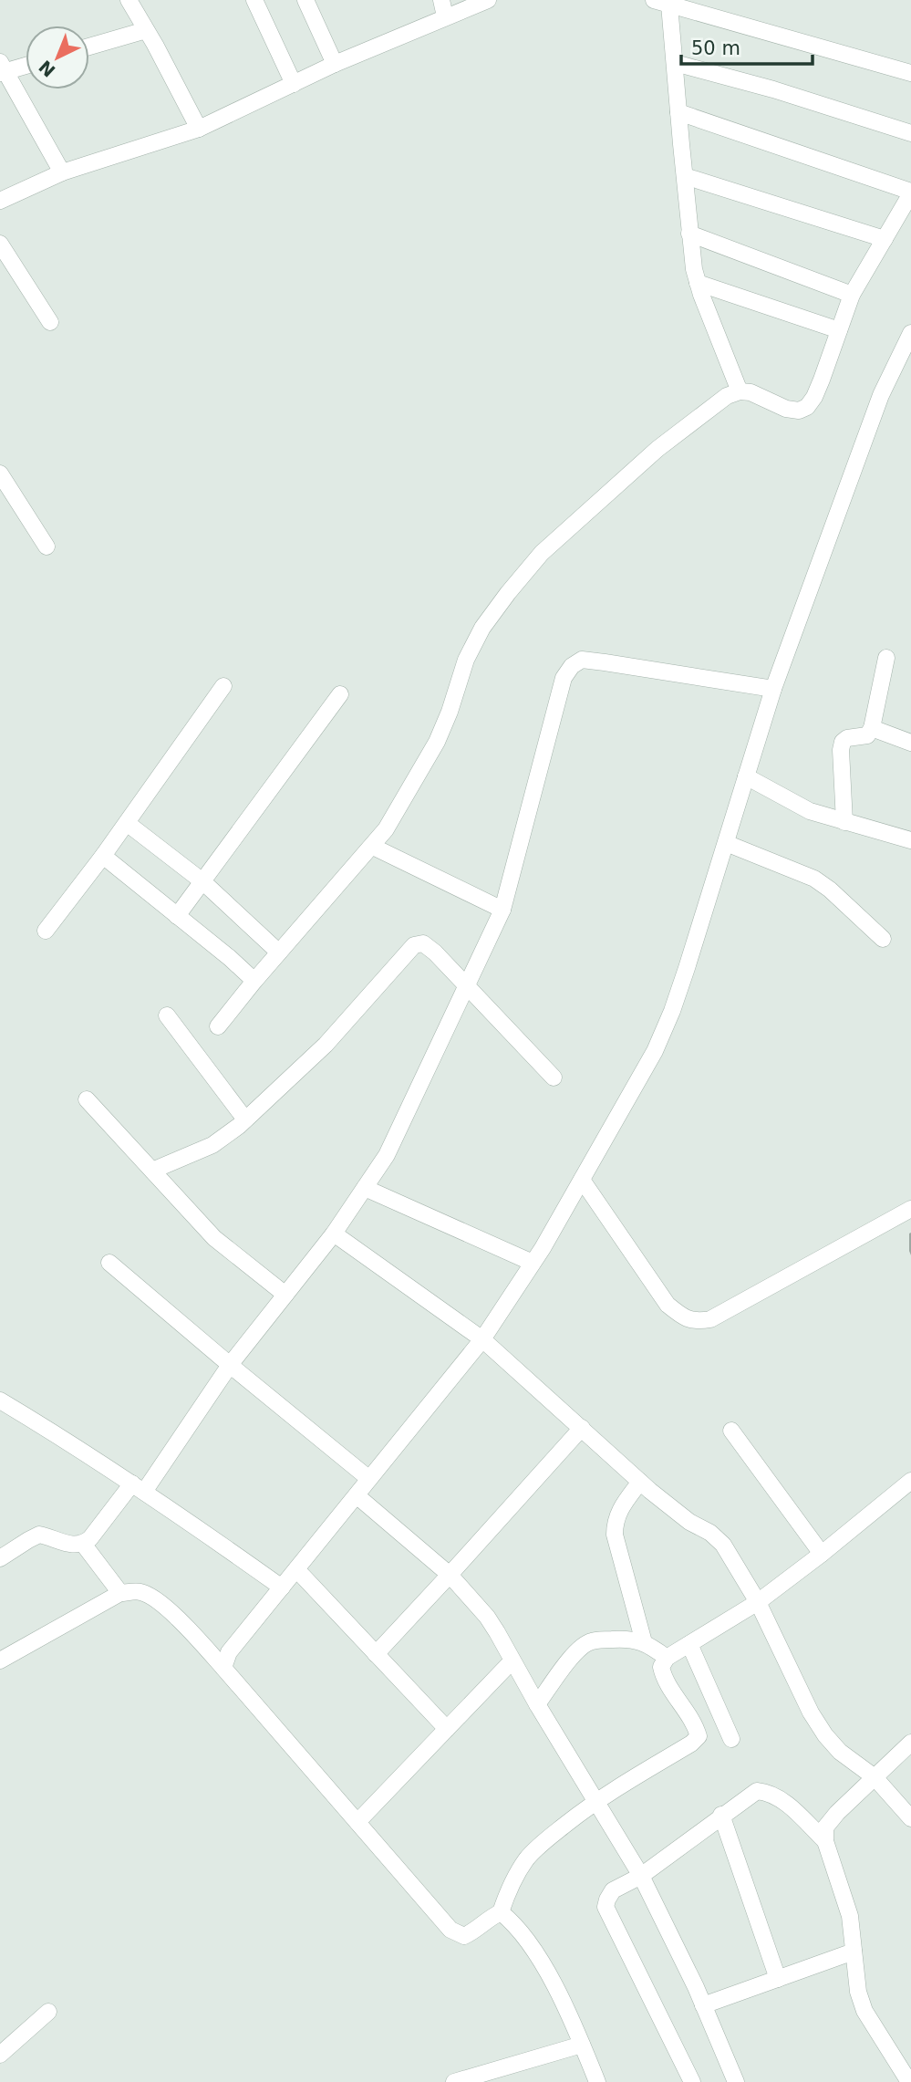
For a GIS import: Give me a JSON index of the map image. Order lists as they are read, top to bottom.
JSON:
{
  "scale_bar": "50 m",
  "north": "bottom left"
}
